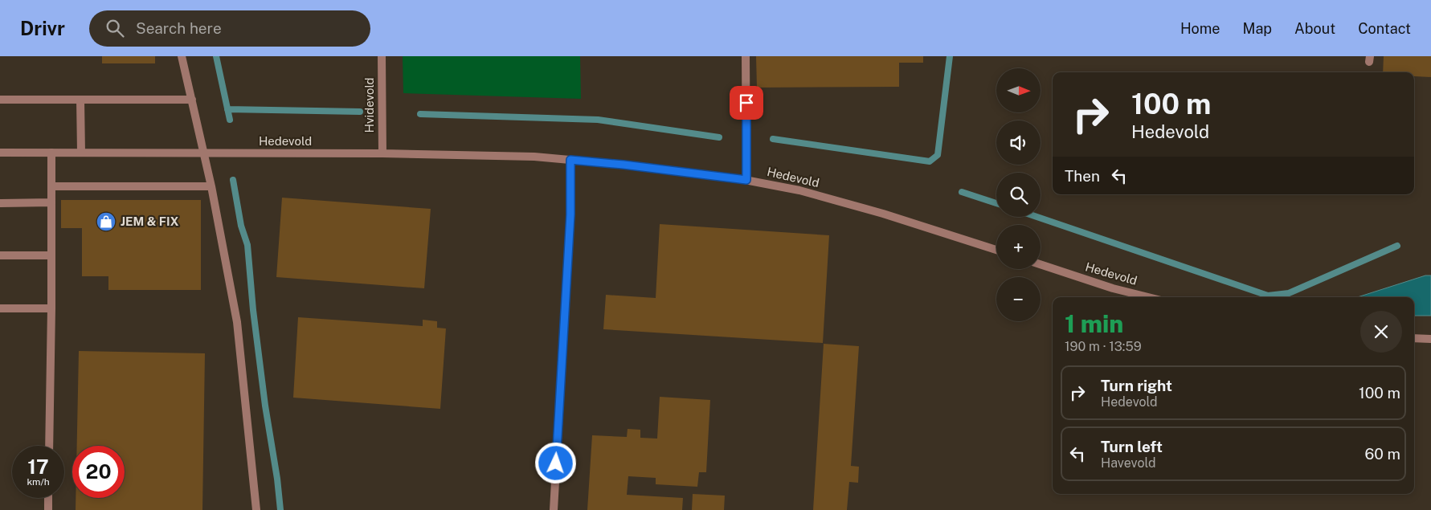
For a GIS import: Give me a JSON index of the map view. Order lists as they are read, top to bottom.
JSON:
{
  "streets": {
    "street": ["Hvidevold", "Hedevold"]
  },
  "crossings": [
    ["Hvidevold", "Hedevold"]
  ],
  "places": {
    "shop": ["JEM & FIX"]
  },
  "north": "right",
  "page": {
    "header": "Drivr",
    "search": "Search here",
    "nav": [
      "Home",
      "Map",
      "About",
      "Contact"
    ],
    "map_buttons": ["+", "−"],
    "turn": ["100 m", "Hedevold"],
    "then": "Then",
    "heading": ["1 min", "190 m · 13:59"],
    "list": [
      {
        "name": "Turn right",
        "note": "Hedevold",
        "value": "100 m"
      },
      {
        "name": "Turn left",
        "note": "Havevold",
        "value": "60 m"
      }
    ],
    "speed": "17 km/h",
    "limit": "20"
  }
}
